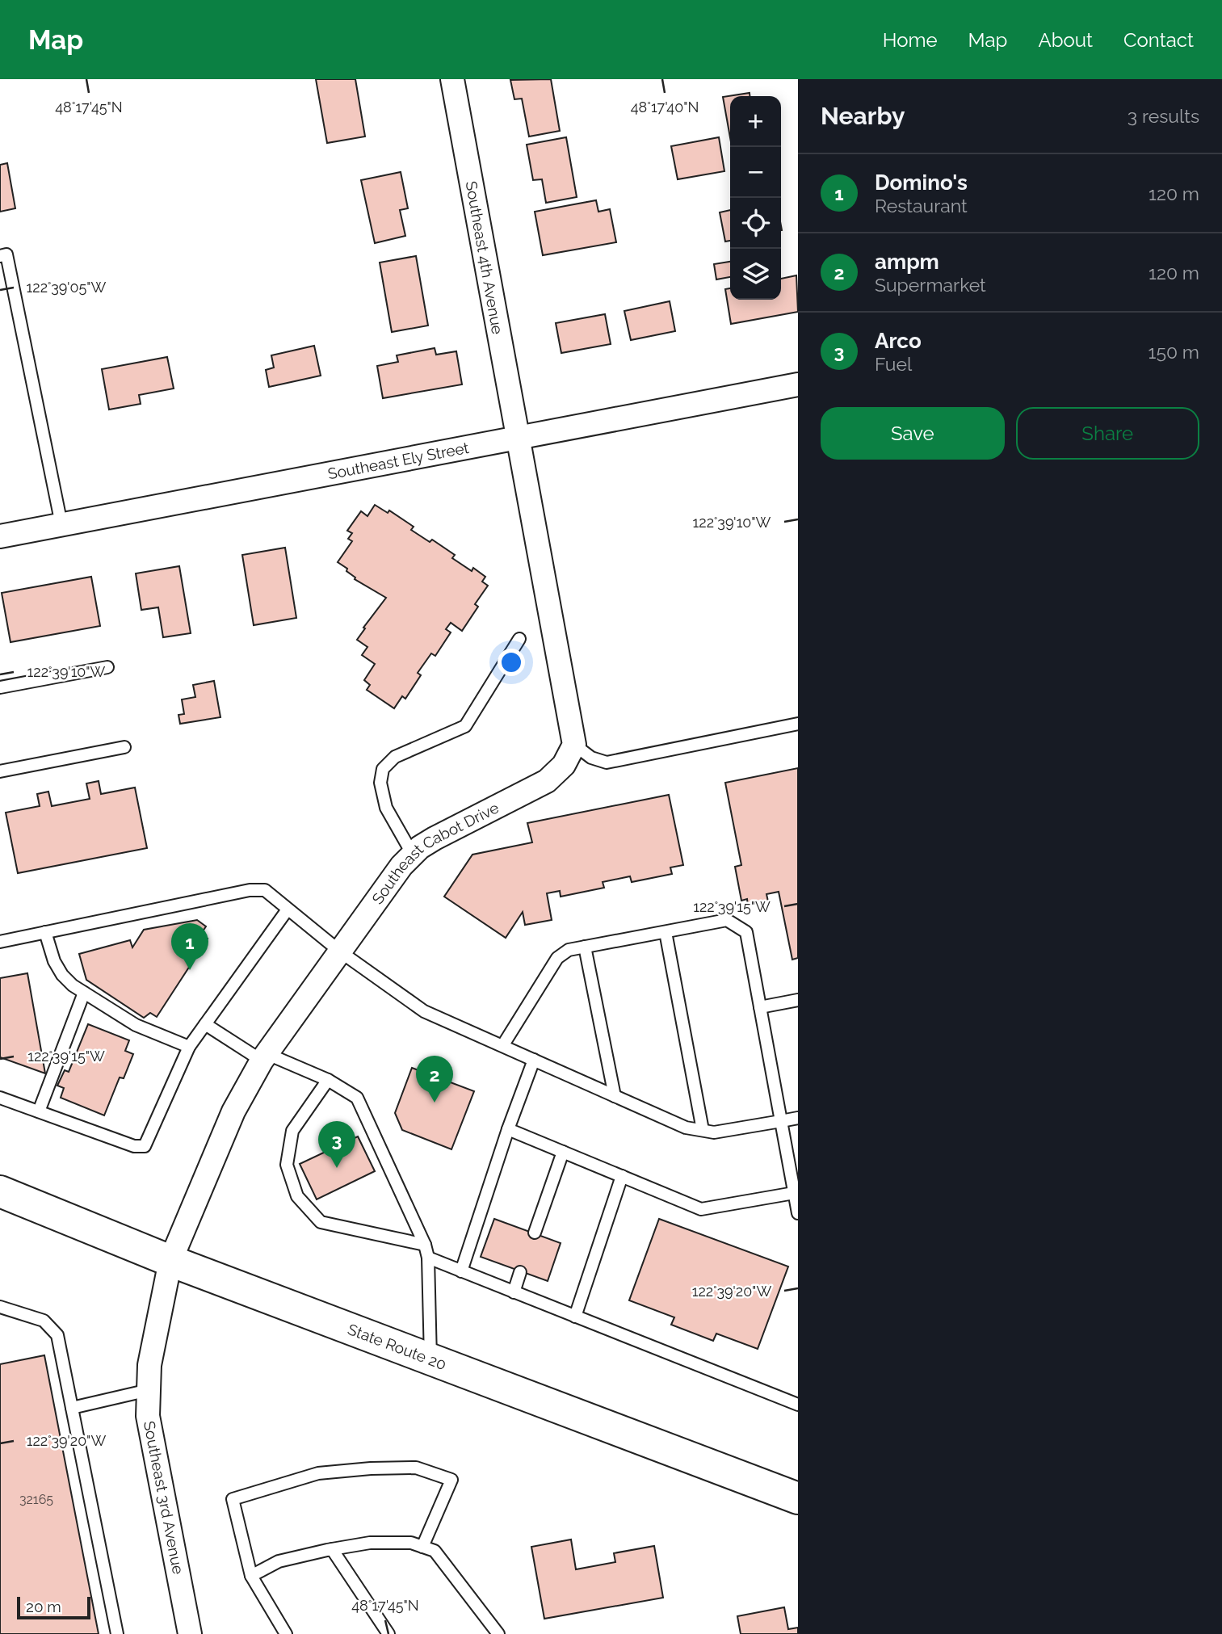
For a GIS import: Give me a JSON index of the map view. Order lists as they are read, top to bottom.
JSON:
{
  "streets": {
    "main road": ["State Route 20"],
    "street": [
      "Southeast 4th Avenue",
      "Southeast Ely Street",
      "Southeast Cabot Drive",
      "Southeast 3rd Avenue"
    ]
  },
  "crossings": [
    ["Southeast 4th Avenue", "Southeast Ely Street"],
    ["Southeast Cabot Drive", "State Route 20"],
    ["Southeast Cabot Drive", "Southeast 3rd Avenue"],
    ["State Route 20", "Southeast 3rd Avenue"]
  ],
  "house_numbers": ["32165"],
  "scale_bar": "20 m",
  "page": {
    "header": "Map",
    "nav": [
      "Home",
      "Map",
      "About",
      "Contact"
    ],
    "heading": ["Nearby", "3 results"],
    "map_buttons": ["+", "−"],
    "list": [
      {
        "mark": "1",
        "name": "Domino's",
        "note": "Restaurant",
        "value": "120 m"
      },
      {
        "mark": "2",
        "name": "ampm",
        "note": "Supermarket",
        "value": "120 m"
      },
      {
        "mark": "3",
        "name": "Arco",
        "note": "Fuel",
        "value": "150 m"
      }
    ],
    "buttons": ["Save", "Share"],
    "pins": ["1", "2", "3"],
    "scale": "20 m"
  },
  "coordinates": [
    "48°17'40\"N",
    "48°17'45\"N",
    "122°39'05\"W",
    "122°39'10\"W",
    "122°39'15\"W",
    "122°39'20\"W"
  ]
}
